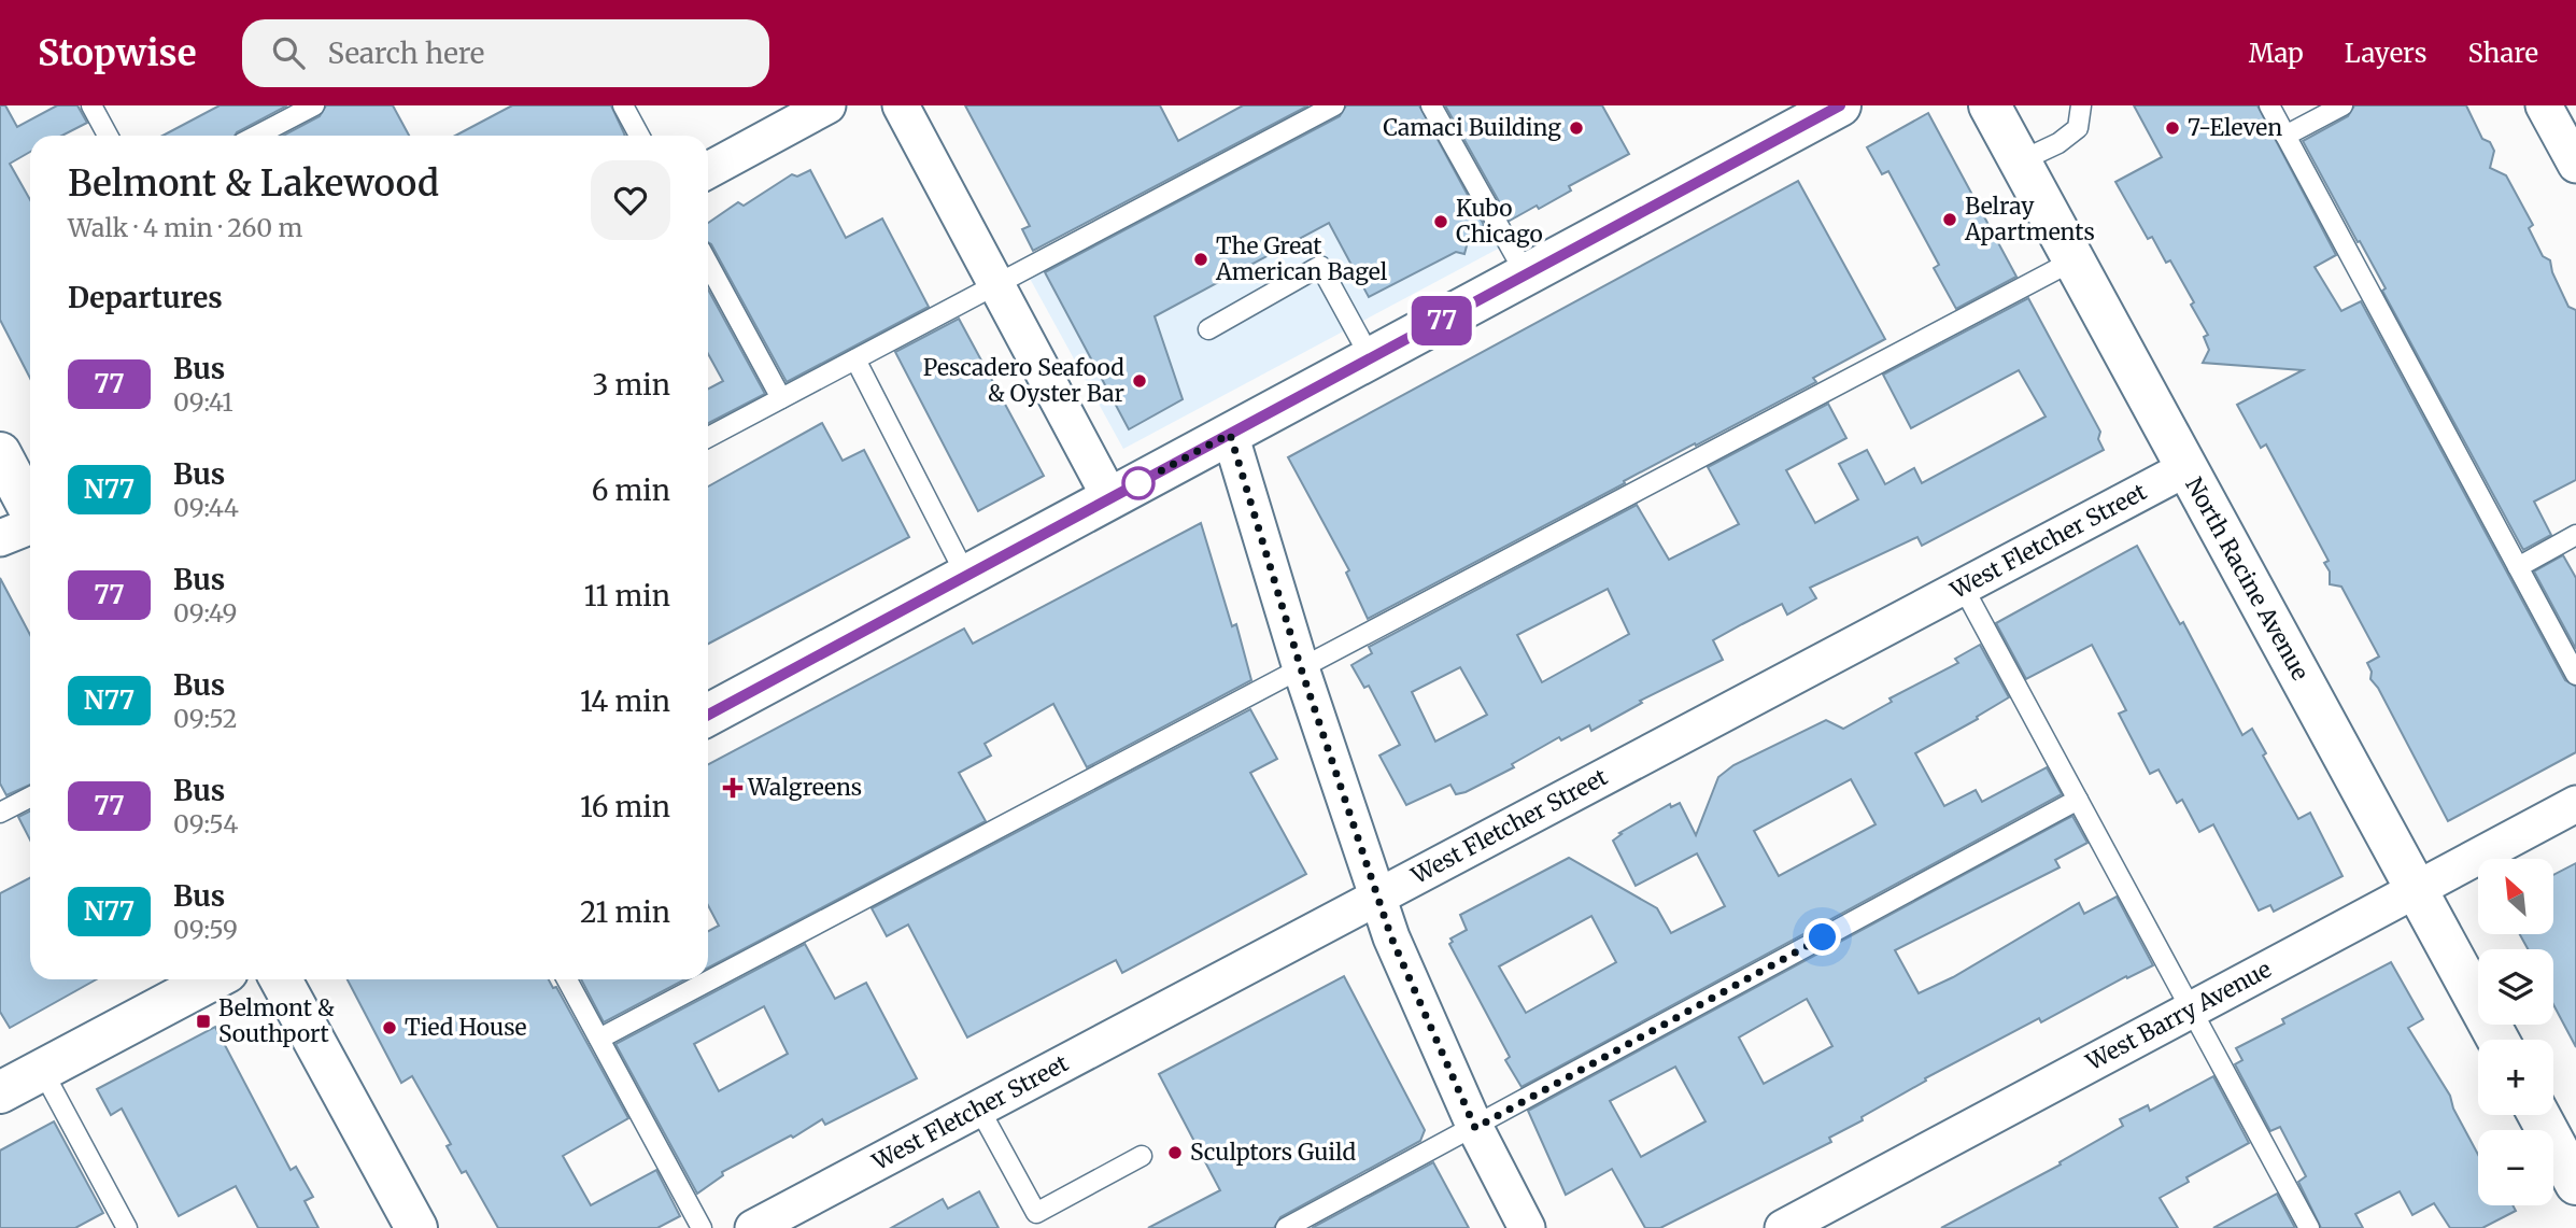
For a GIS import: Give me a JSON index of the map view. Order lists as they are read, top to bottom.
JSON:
{
  "streets": {
    "main road": ["North Racine Avenue"],
    "street": ["West Fletcher Street", "West Barry Avenue"]
  },
  "crossings": [
    ["West Fletcher Street", "North Racine Avenue"],
    ["North Racine Avenue", "West Barry Avenue"]
  ],
  "places": {
    "other": [
      "Camaci Building",
      "7-Eleven",
      "Belray Apartments",
      "Kubo Chicago",
      "The Great American Bagel",
      "Pescadero Seafood & Oyster Bar",
      "Tied House",
      "Sculptors Guild"
    ],
    "health": ["Walgreens"],
    "transit": ["Belmont & Southport"]
  },
  "lines": ["bus line 77"],
  "north": "top left",
  "page": {
    "header": "Stopwise",
    "search": "Search here",
    "nav": ["Map", "Layers", "Share"],
    "on_map": "77",
    "heading": [
      ["Belmont & Lakewood", "Walk · 4 min · 260 m"],
      "Departures"
    ],
    "list": [
      {
        "mark": "77",
        "name": "Bus",
        "note": "09:41",
        "value": "3 min"
      },
      {
        "mark": "N77",
        "name": "Bus",
        "note": "09:44",
        "value": "6 min"
      },
      {
        "mark": "77",
        "name": "Bus",
        "note": "09:49",
        "value": "11 min"
      },
      {
        "mark": "N77",
        "name": "Bus",
        "note": "09:52",
        "value": "14 min"
      },
      {
        "mark": "77",
        "name": "Bus",
        "note": "09:54",
        "value": "16 min"
      },
      {
        "mark": "N77",
        "name": "Bus",
        "note": "09:59",
        "value": "21 min"
      }
    ],
    "map_buttons": ["+", "−"]
  }
}
